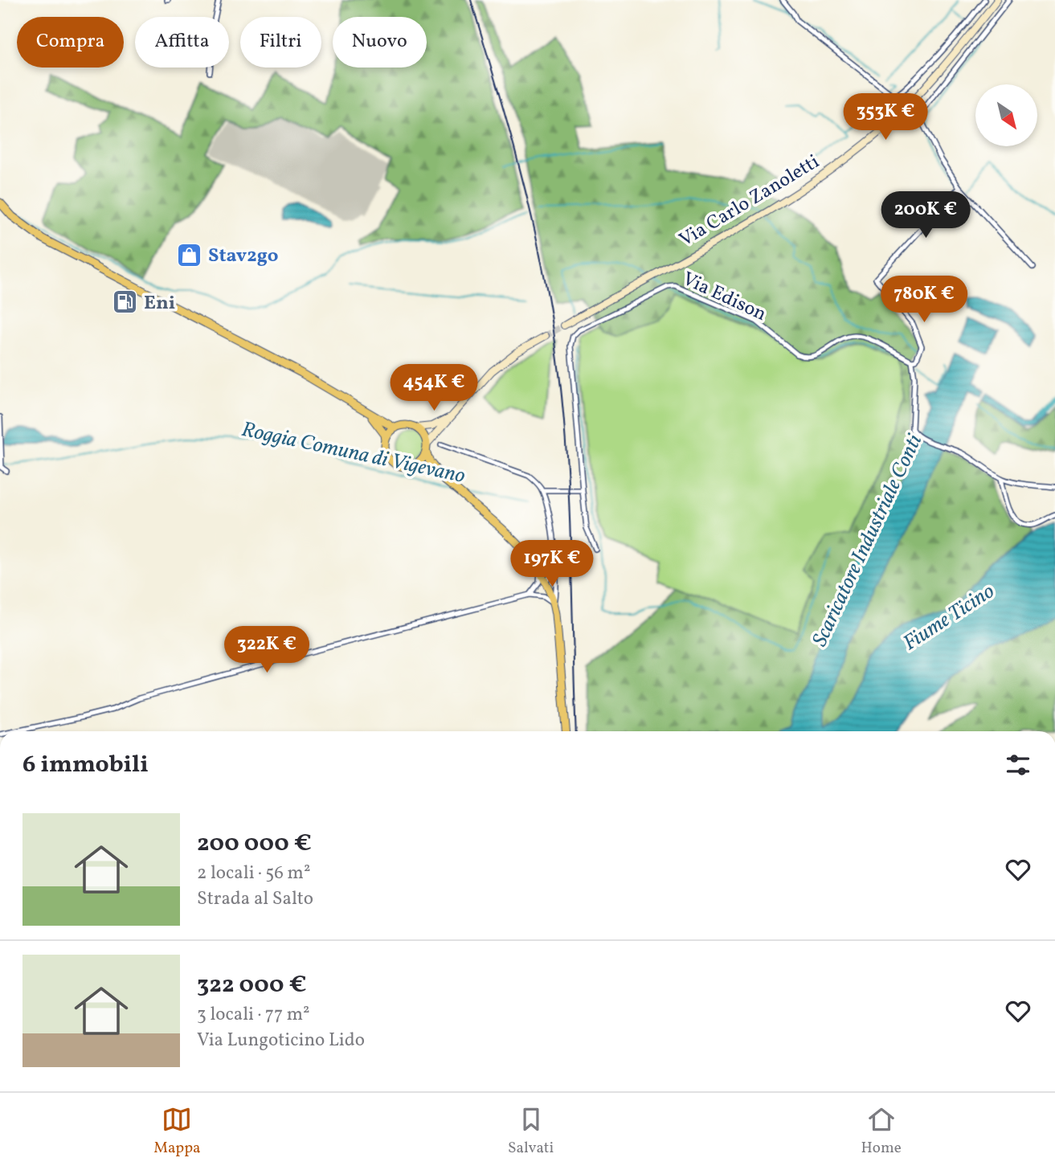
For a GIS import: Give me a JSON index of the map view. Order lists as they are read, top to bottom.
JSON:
{
  "streets": {
    "main road": ["Via Carlo Zanoletti"],
    "street": ["Via Edison"]
  },
  "water": ["Roggia Comuna di Vigevano", "Scaricatore Industriale Conti", "Fiume Ticino"],
  "places": {
    "shop": ["Stav2go"],
    "fuel station": ["Eni"]
  },
  "north": "bottom right",
  "page": {
    "chip": [
      "Compra",
      "Affitta",
      "Filtri",
      "Nuovo"
    ],
    "price": [
      "353K €",
      "200K €",
      "780K €",
      "454K €",
      "197K €",
      "322K €"
    ],
    "heading": "6 immobili",
    "list": [
      {
        "name": "200 000 €",
        "note": "2 locali · 56 m² · Strada al Salto"
      },
      {
        "name": "322 000 €",
        "note": "3 locali · 77 m² · Via Lungoticino Lido"
      }
    ],
    "tabs": ["Mappa", "Salvati", "Home"]
  }
}
